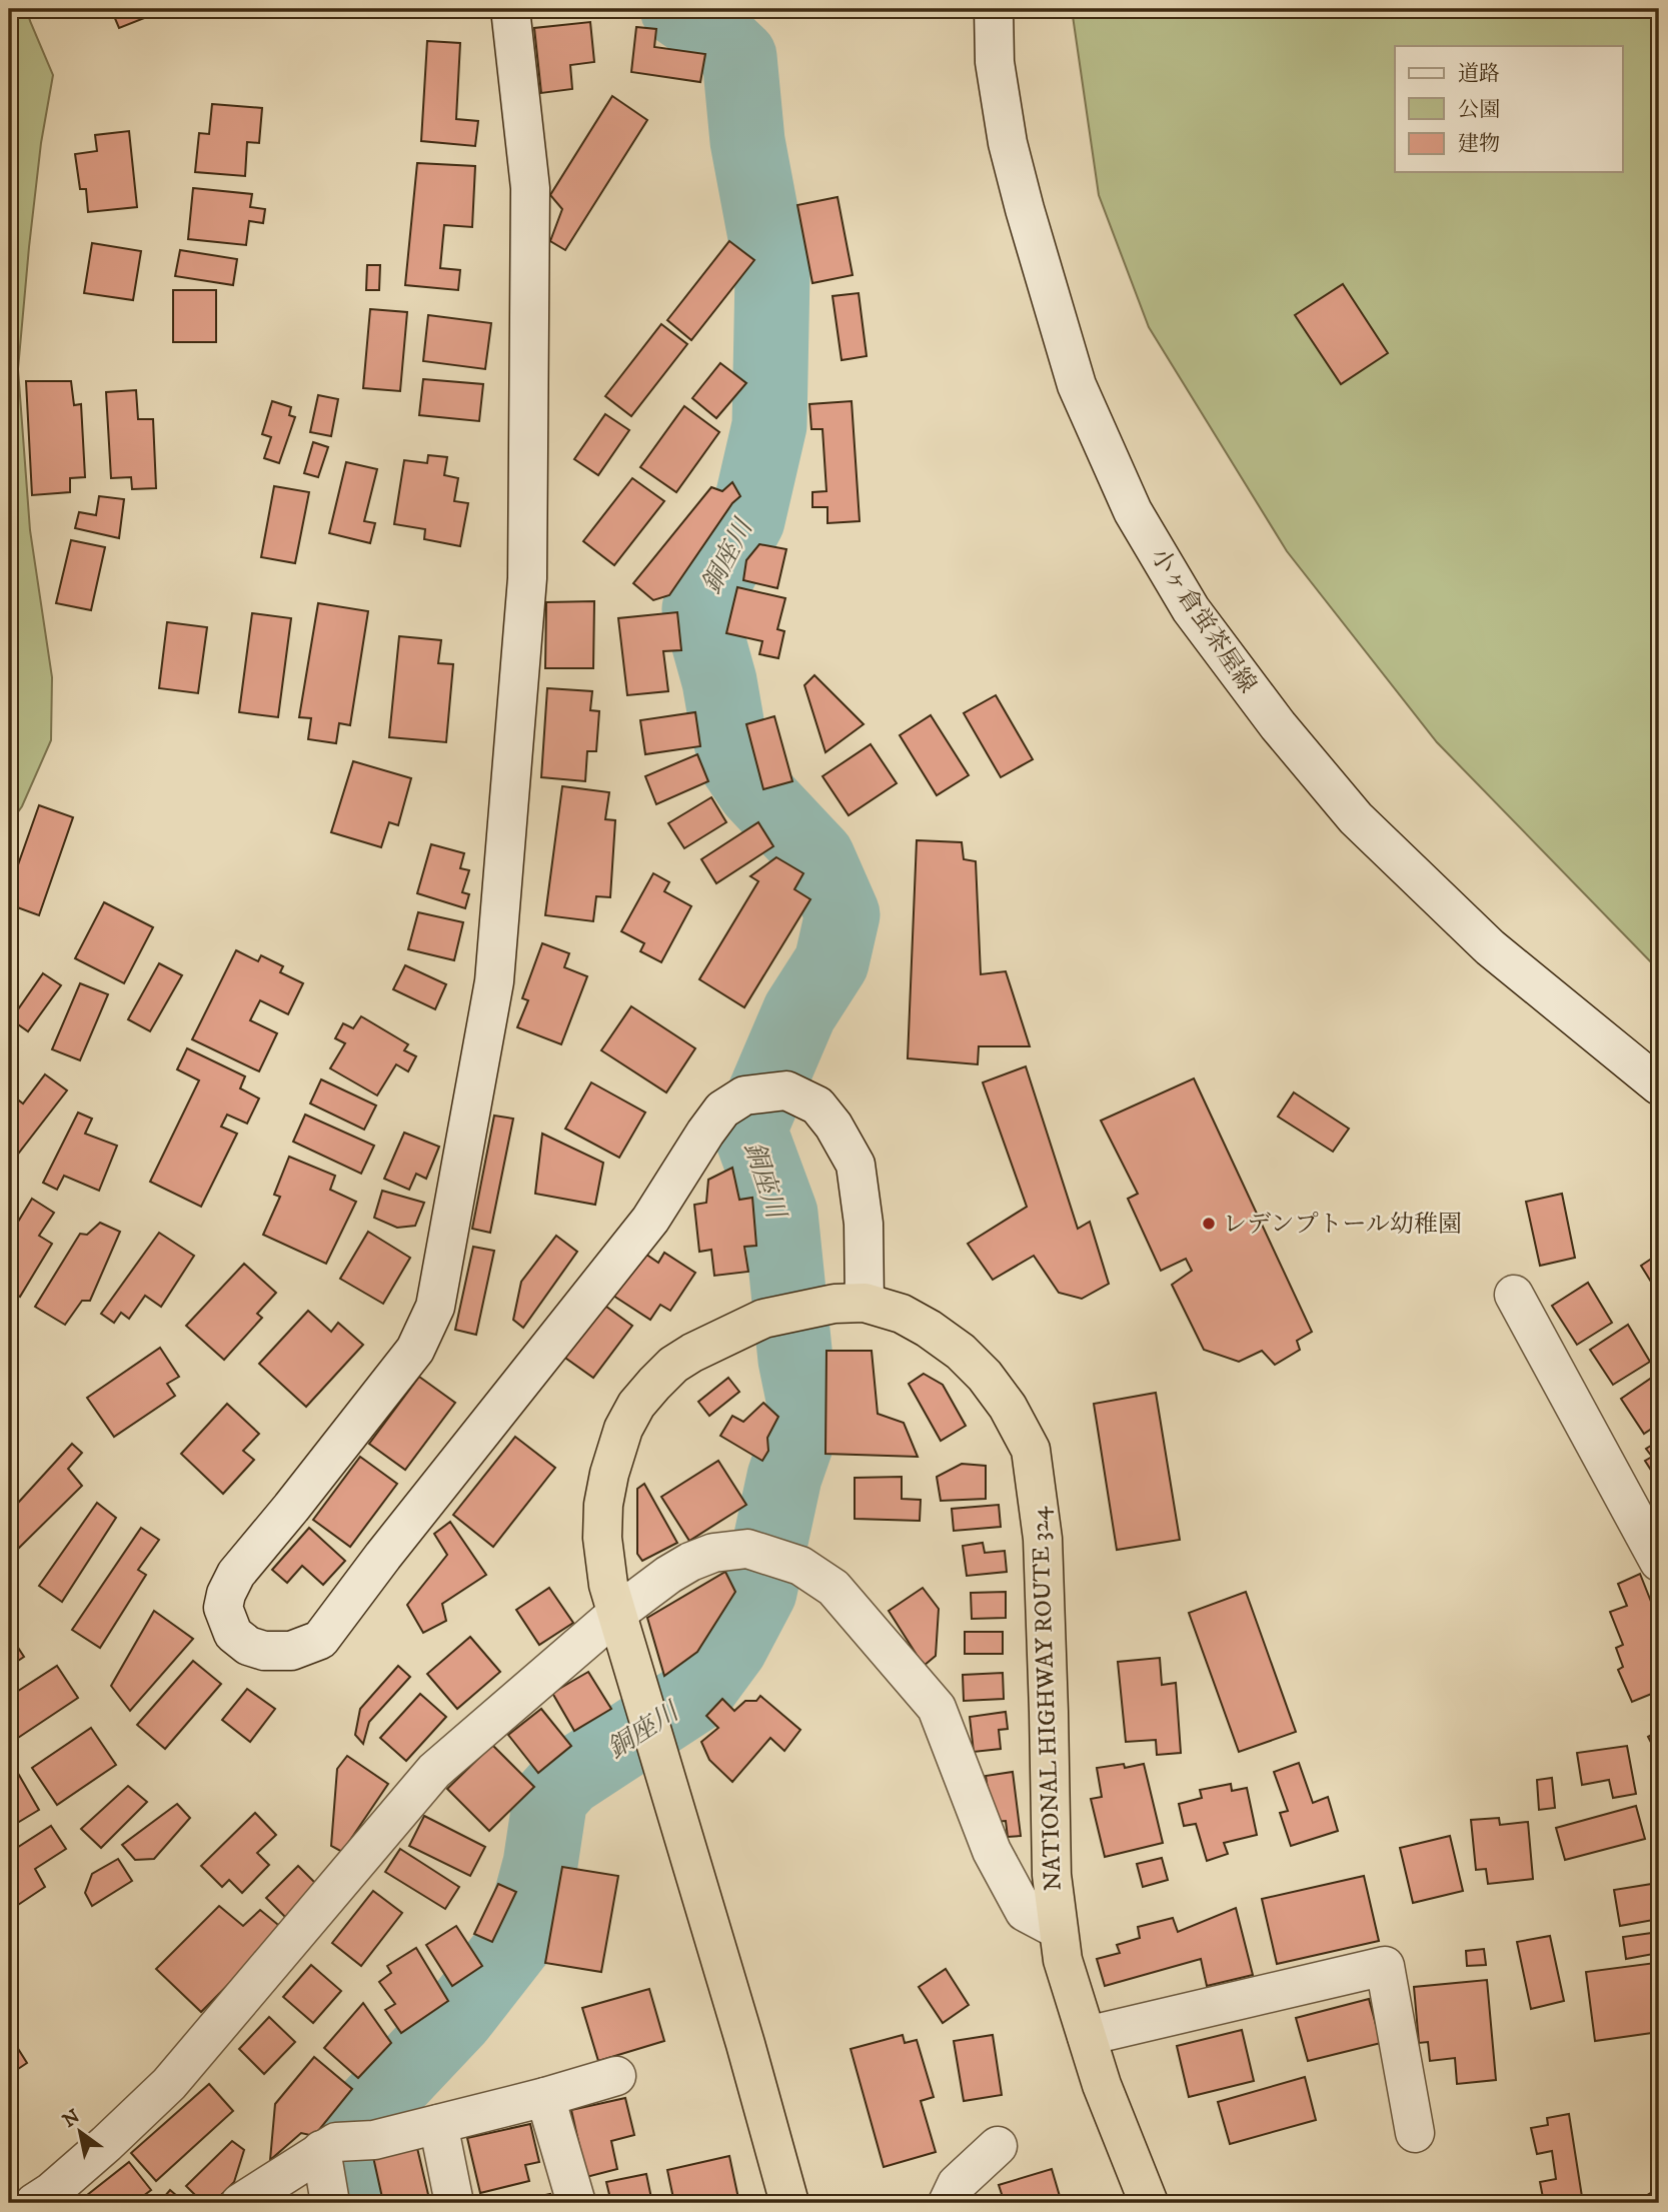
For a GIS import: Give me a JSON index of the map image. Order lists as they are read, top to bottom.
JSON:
{
  "streets": {
    "highway": ["NATIONAL HIGHWAY ROUTE 324"],
    "street": ["小ヶ倉蛍茶屋線"]
  },
  "water": ["銅座川"],
  "places": ["レデンプトール幼稚園"],
  "legend": ["道路", "公園", "建物"],
  "north": "top left"
}
